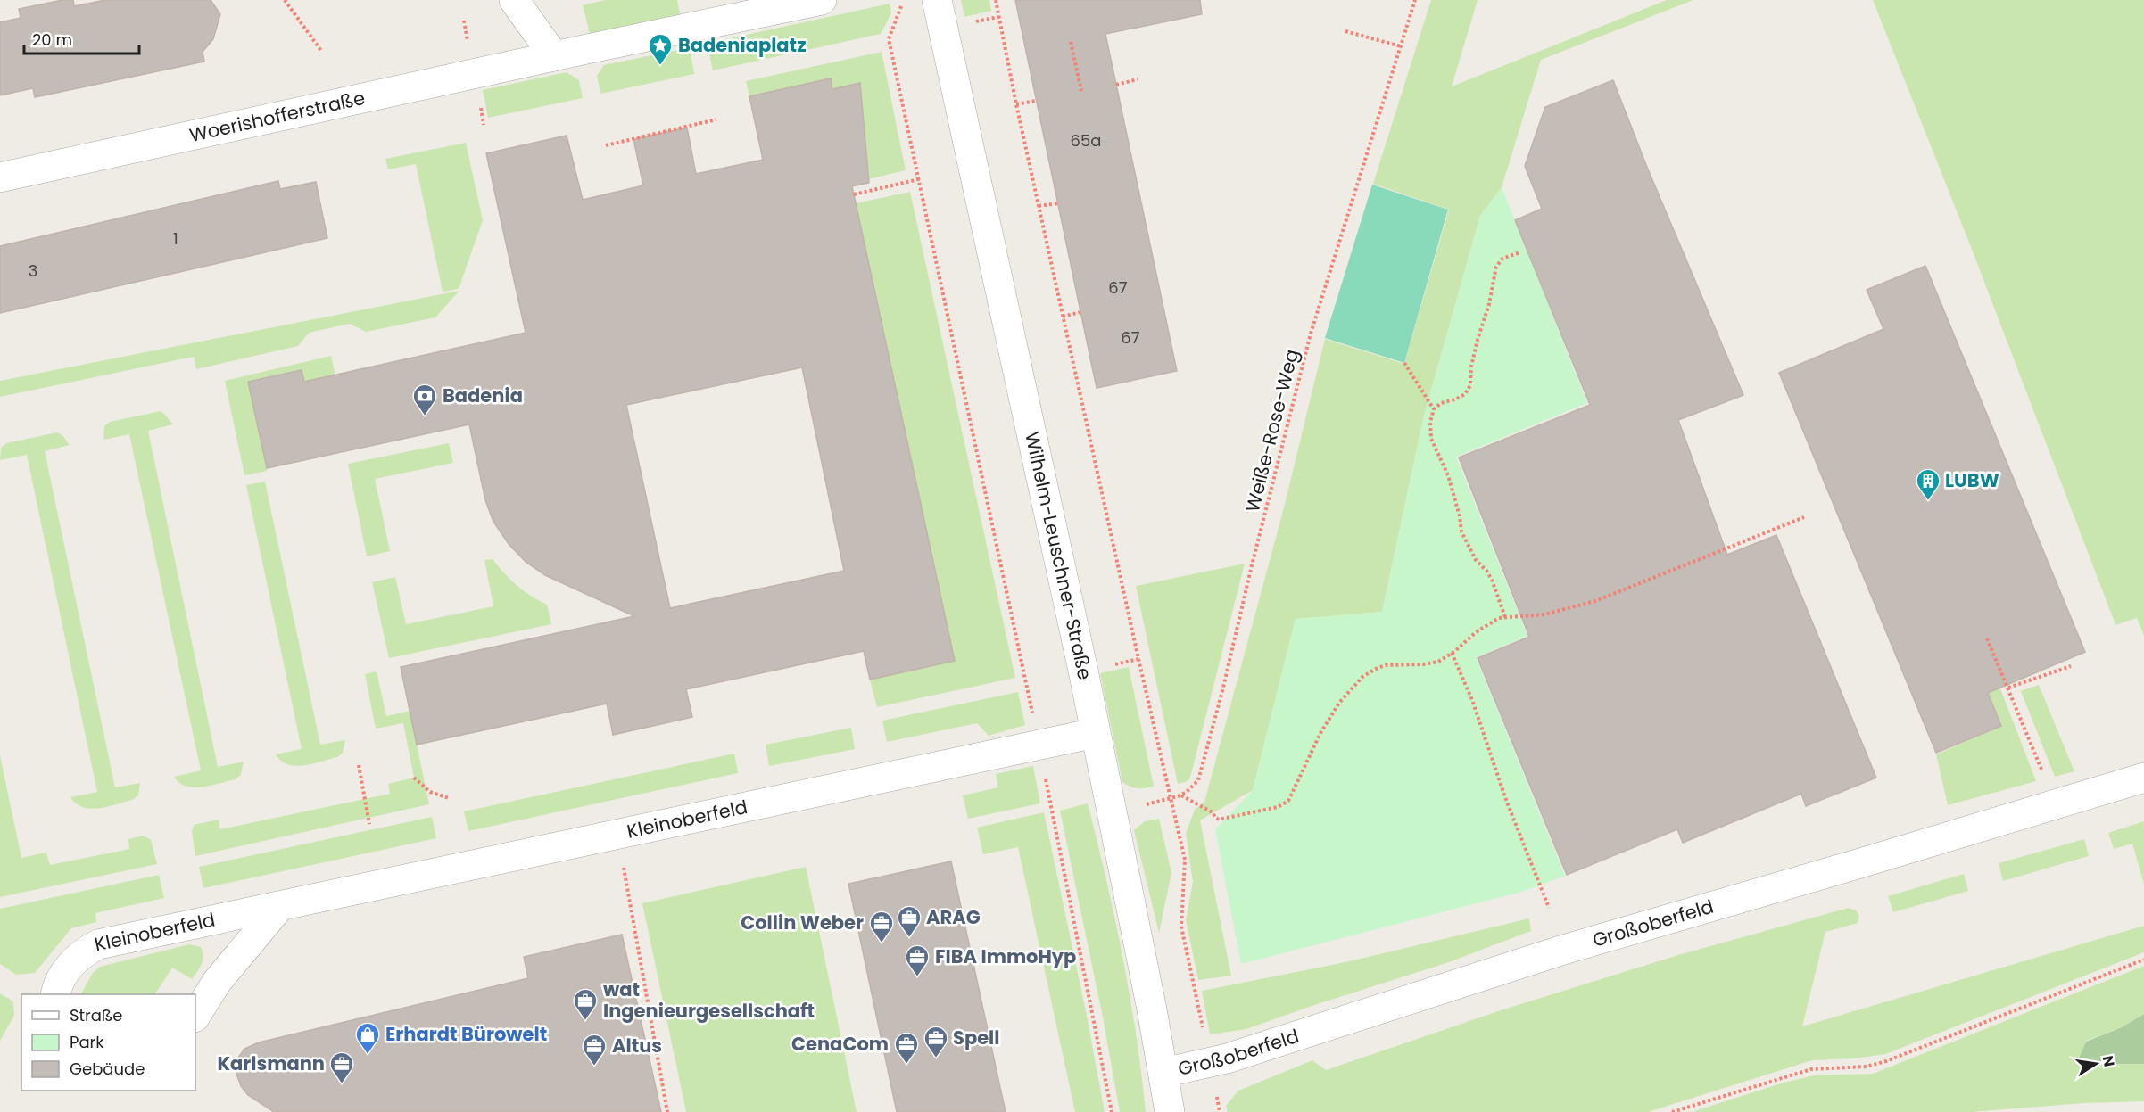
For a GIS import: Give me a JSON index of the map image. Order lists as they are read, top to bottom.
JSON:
{
  "streets": {
    "street": [
      "Woerishofferstraße",
      "Wilhelm-Leuschner-Straße",
      "Kleinoberfeld",
      "Großoberfeld"
    ],
    "path": ["Weiße-Rose-Weg"]
  },
  "crossings": [
    ["Weiße-Rose-Weg", "Wilhelm-Leuschner-Straße"],
    ["Wilhelm-Leuschner-Straße", "Kleinoberfeld"],
    ["Wilhelm-Leuschner-Straße", "Großoberfeld"]
  ],
  "places": {
    "place": ["Badeniaplatz"],
    "bank": ["Badenia"],
    "building": ["LUBW"],
    "office": [
      "ARAG",
      "Collin Weber",
      "FIBA ImmoHyp",
      "wat Ingenieurgesellschaft",
      "Spell",
      "CenaCom",
      "Altus",
      "Karlsmann"
    ],
    "shop": ["Erhardt Bürowelt"]
  },
  "house_numbers": [
    "65a",
    "1",
    "3",
    "67",
    "67"
  ],
  "legend": ["Straße", "Park", "Gebäude"],
  "scale_bar": "20 m",
  "north": "right"
}
